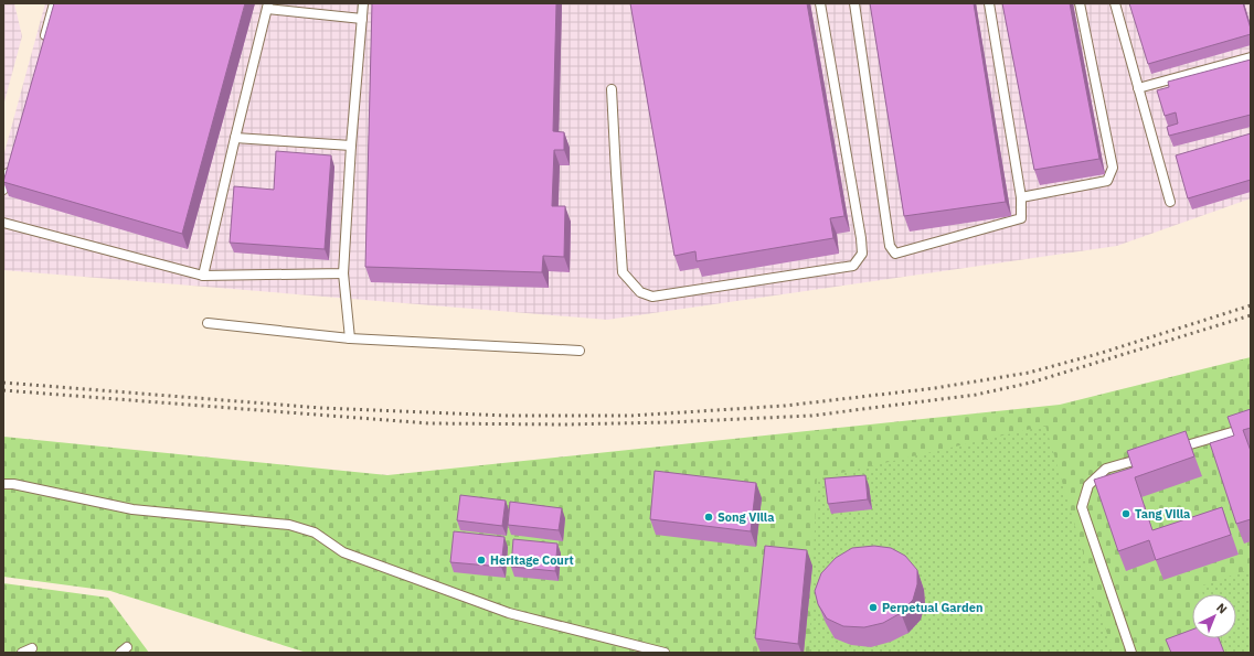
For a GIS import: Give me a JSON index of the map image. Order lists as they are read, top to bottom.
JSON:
{
  "places": [
    "Tang Villa",
    "Song Villa",
    "Heritage Court",
    "Perpetual Garden"
  ],
  "north": "top right"
}
